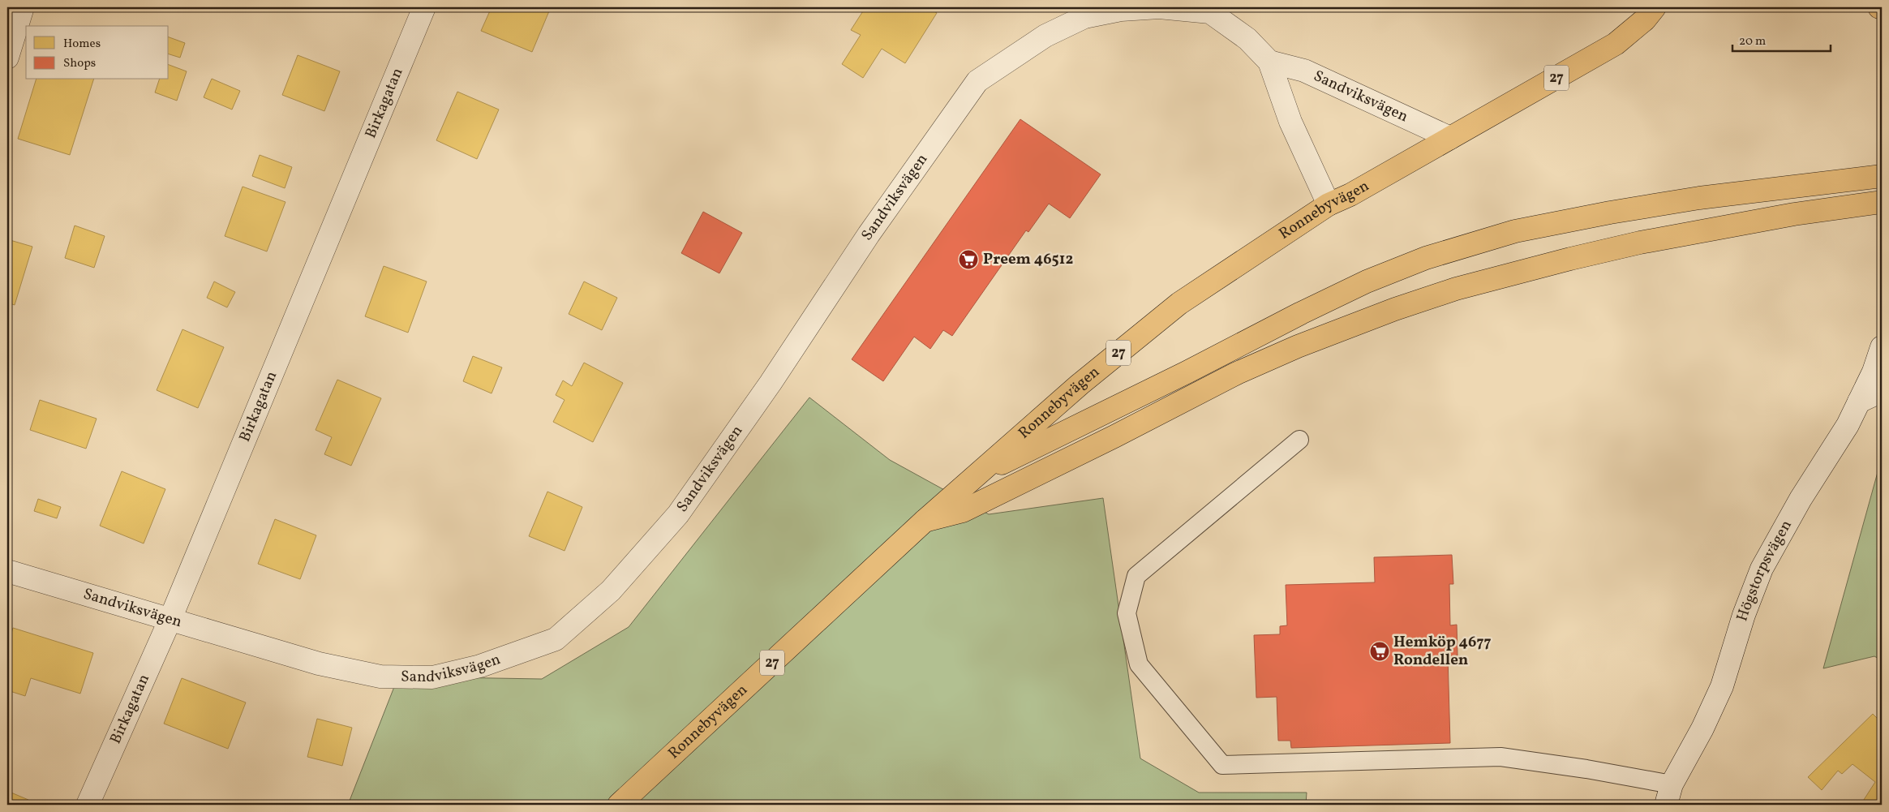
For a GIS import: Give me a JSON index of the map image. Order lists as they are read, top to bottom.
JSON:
{
  "streets": {
    "main road": ["27", "Ronnebyvägen"],
    "street": ["Sandviksvägen", "Birkagatan", "Högstorpsvägen"]
  },
  "crossings": [
    ["Sandviksvägen", "Birkagatan"],
    ["Sandviksvägen", "Ronnebyvägen"]
  ],
  "places": {
    "supermarket": ["Preem 46512", "Hemköp 4677 Rondellen"]
  },
  "legend": ["Homes", "Shops"],
  "scale_bar": "20 m"
}
